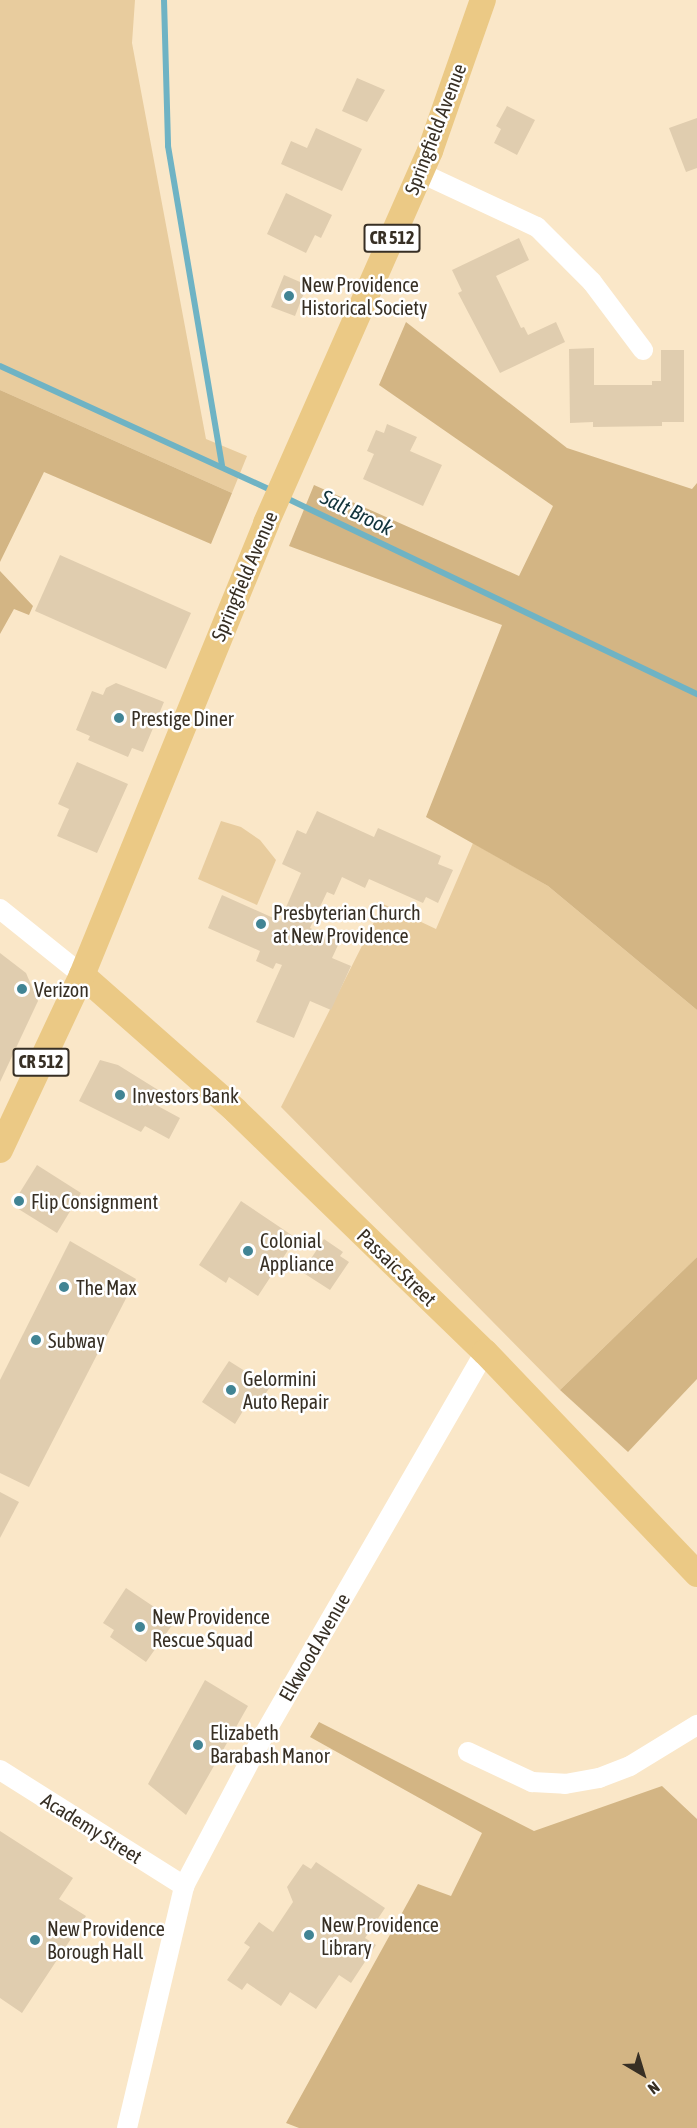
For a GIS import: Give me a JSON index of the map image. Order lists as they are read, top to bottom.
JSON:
{
  "streets": {
    "main road": ["Springfield Avenue", "CR 512", "Passaic Street"],
    "street": ["Elkwood Avenue", "Academy Street"]
  },
  "crossings": [
    ["Springfield Avenue", "Passaic Street"],
    ["Passaic Street", "Elkwood Avenue"],
    ["Elkwood Avenue", "Academy Street"]
  ],
  "water": ["Salt Brook"],
  "places": [
    "New Providence Historical Society",
    "Prestige Diner",
    "Presbyterian Church at New Providence",
    "Verizon",
    "Investors Bank",
    "Flip Consignment",
    "Colonial Appliance",
    "The Max",
    "Subway",
    "Gelormini Auto Repair",
    "New Providence Rescue Squad",
    "Elizabeth Barabash Manor",
    "New Providence Library",
    "New Providence Borough Hall"
  ],
  "north": "bottom right"
}
